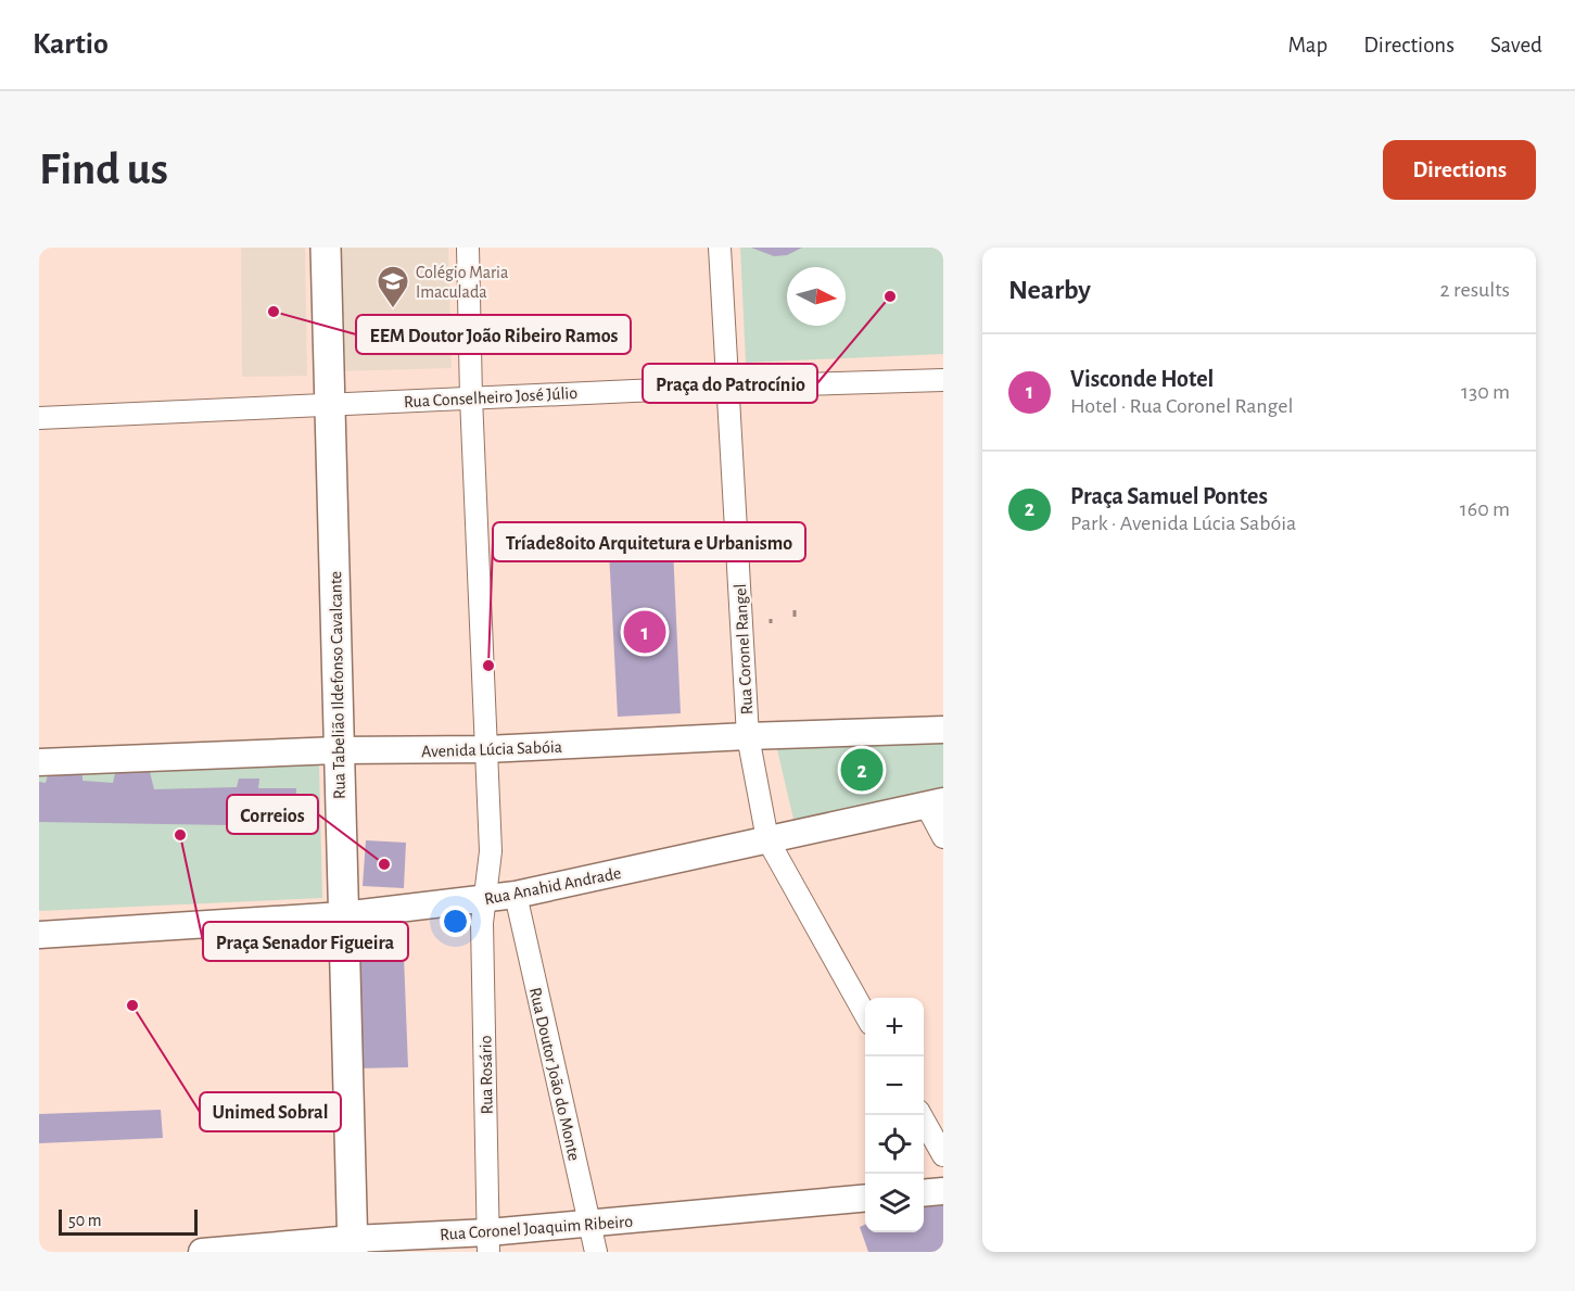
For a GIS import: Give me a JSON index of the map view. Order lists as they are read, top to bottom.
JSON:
{
  "streets": {
    "main road": ["Rua Tabelião Ildefonso Cavalcante"],
    "street": [
      "Rua Conselheiro José Júlio",
      "Rua Coronel Rangel",
      "Avenida Lúcia Sabóia",
      "Rua Anahid Andrade",
      "Rua Doutor João do Monte",
      "Rua Rosário",
      "Rua Coronel Joaquim Ribeiro"
    ]
  },
  "crossings": [
    ["Rua Conselheiro José Júlio", "Rua Coronel Rangel"],
    ["Rua Conselheiro José Júlio", "Rua Tabelião Ildefonso Cavalcante"],
    ["Rua Conselheiro José Júlio", "Rua Rosário"],
    ["Rua Coronel Rangel", "Avenida Lúcia Sabóia"],
    ["Rua Coronel Rangel", "Rua Anahid Andrade"],
    ["Rua Tabelião Ildefonso Cavalcante", "Avenida Lúcia Sabóia"],
    ["Rua Tabelião Ildefonso Cavalcante", "Rua Anahid Andrade"],
    ["Rua Tabelião Ildefonso Cavalcante", "Rua Coronel Joaquim Ribeiro"],
    ["Avenida Lúcia Sabóia", "Rua Rosário"],
    ["Rua Anahid Andrade", "Rua Doutor João do Monte"],
    ["Rua Anahid Andrade", "Rua Rosário"],
    ["Rua Doutor João do Monte", "Rua Coronel Joaquim Ribeiro"],
    ["Rua Rosário", "Rua Coronel Joaquim Ribeiro"]
  ],
  "places": {
    "other": [
      "Praça do Patrocínio",
      "EEM Doutor João Ribeiro Ramos",
      "Tríade8oito Arquitetura e Urbanismo",
      "Praça Senador Figueira",
      "Correios",
      "Unimed Sobral"
    ],
    "school or university": ["Colégio Maria Imaculada"]
  },
  "scale_bar": "50 m",
  "north": "right",
  "page": {
    "header": "Kartio",
    "nav": ["Map", "Directions", "Saved"],
    "buttons": "Directions",
    "title": "Find us",
    "heading": ["Nearby", "2 results"],
    "list": [
      {
        "mark": "1",
        "name": "Visconde Hotel",
        "note": "Hotel · Rua Coronel Rangel",
        "value": "130 m"
      },
      {
        "mark": "2",
        "name": "Praça Samuel Pontes",
        "note": "Park · Avenida Lúcia Sabóia",
        "value": "160 m"
      }
    ],
    "pins": ["1", "2"],
    "map_buttons": ["+", "−"],
    "scale": "50 m"
  }
}
